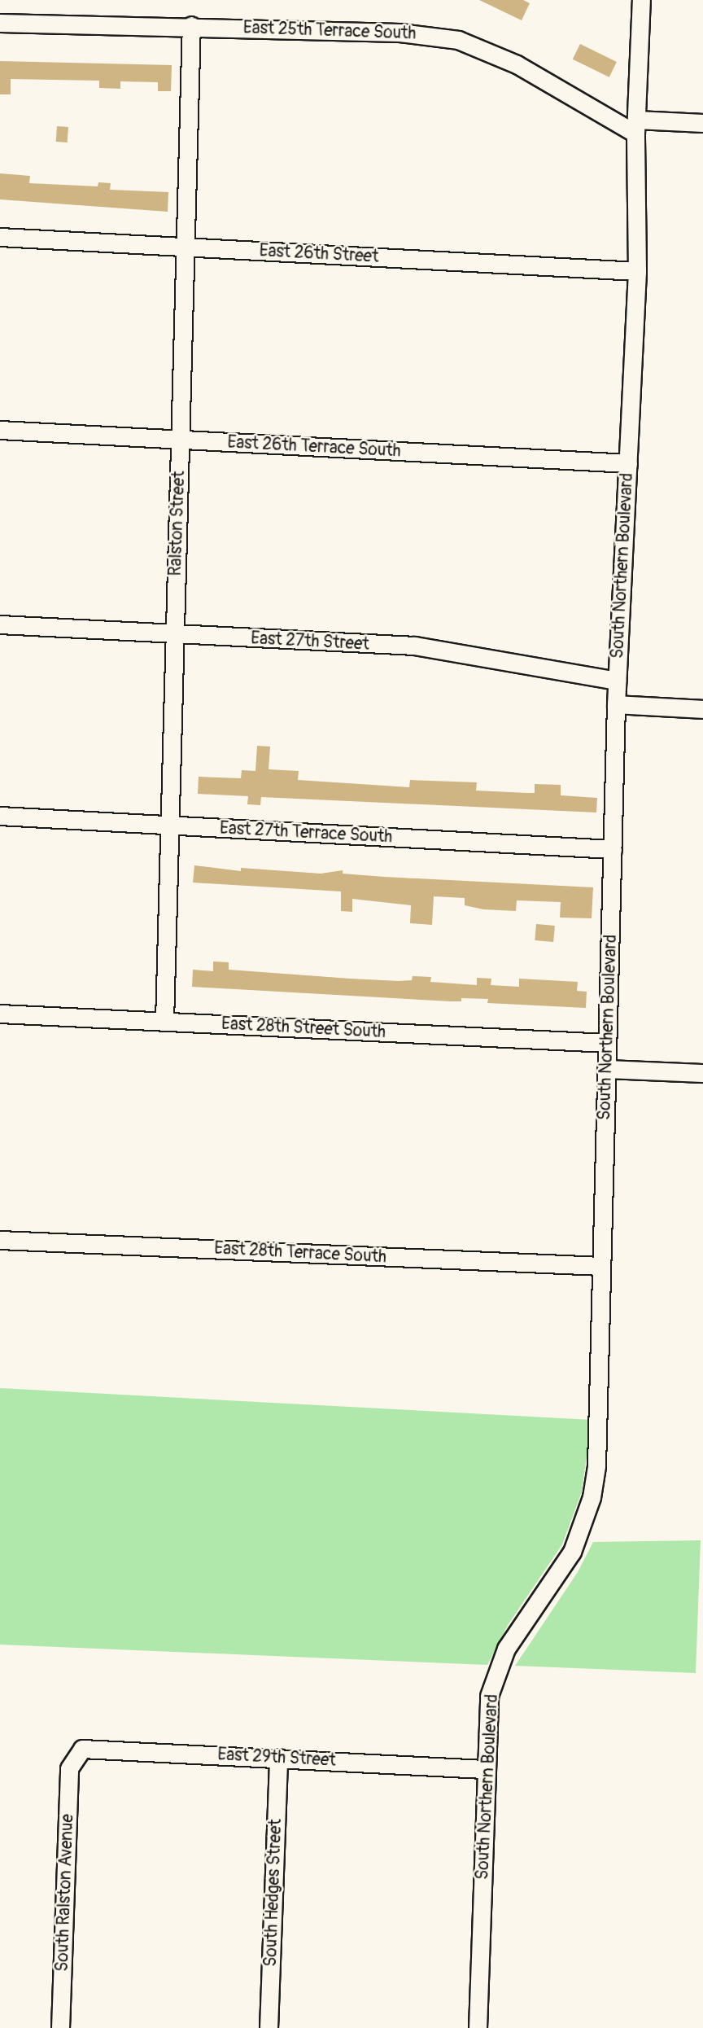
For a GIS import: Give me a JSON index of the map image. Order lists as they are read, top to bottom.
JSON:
{
  "streets": {
    "street": [
      "East 25th Terrace South",
      "East 26th Street",
      "East 26th Terrace South",
      "Ralston Street",
      "South Northern Boulevard",
      "East 27th Street",
      "East 27th Terrace South",
      "East 28th Street South",
      "East 28th Terrace South",
      "East 29th Street",
      "South Ralston Avenue",
      "South Hedges Street"
    ]
  },
  "crossings": [
    ["East 25th Terrace South", "Ralston Street"],
    ["East 25th Terrace South", "South Northern Boulevard"],
    ["East 26th Street", "Ralston Street"],
    ["East 26th Street", "South Northern Boulevard"],
    ["East 26th Terrace South", "Ralston Street"],
    ["East 26th Terrace South", "South Northern Boulevard"],
    ["Ralston Street", "East 27th Street"],
    ["Ralston Street", "East 27th Terrace South"],
    ["Ralston Street", "East 28th Street South"],
    ["South Northern Boulevard", "East 27th Street"],
    ["South Northern Boulevard", "East 27th Terrace South"],
    ["South Northern Boulevard", "East 28th Street South"],
    ["South Northern Boulevard", "East 28th Terrace South"],
    ["South Northern Boulevard", "East 29th Street"],
    ["East 29th Street", "South Ralston Avenue"],
    ["East 29th Street", "South Hedges Street"]
  ]
}
